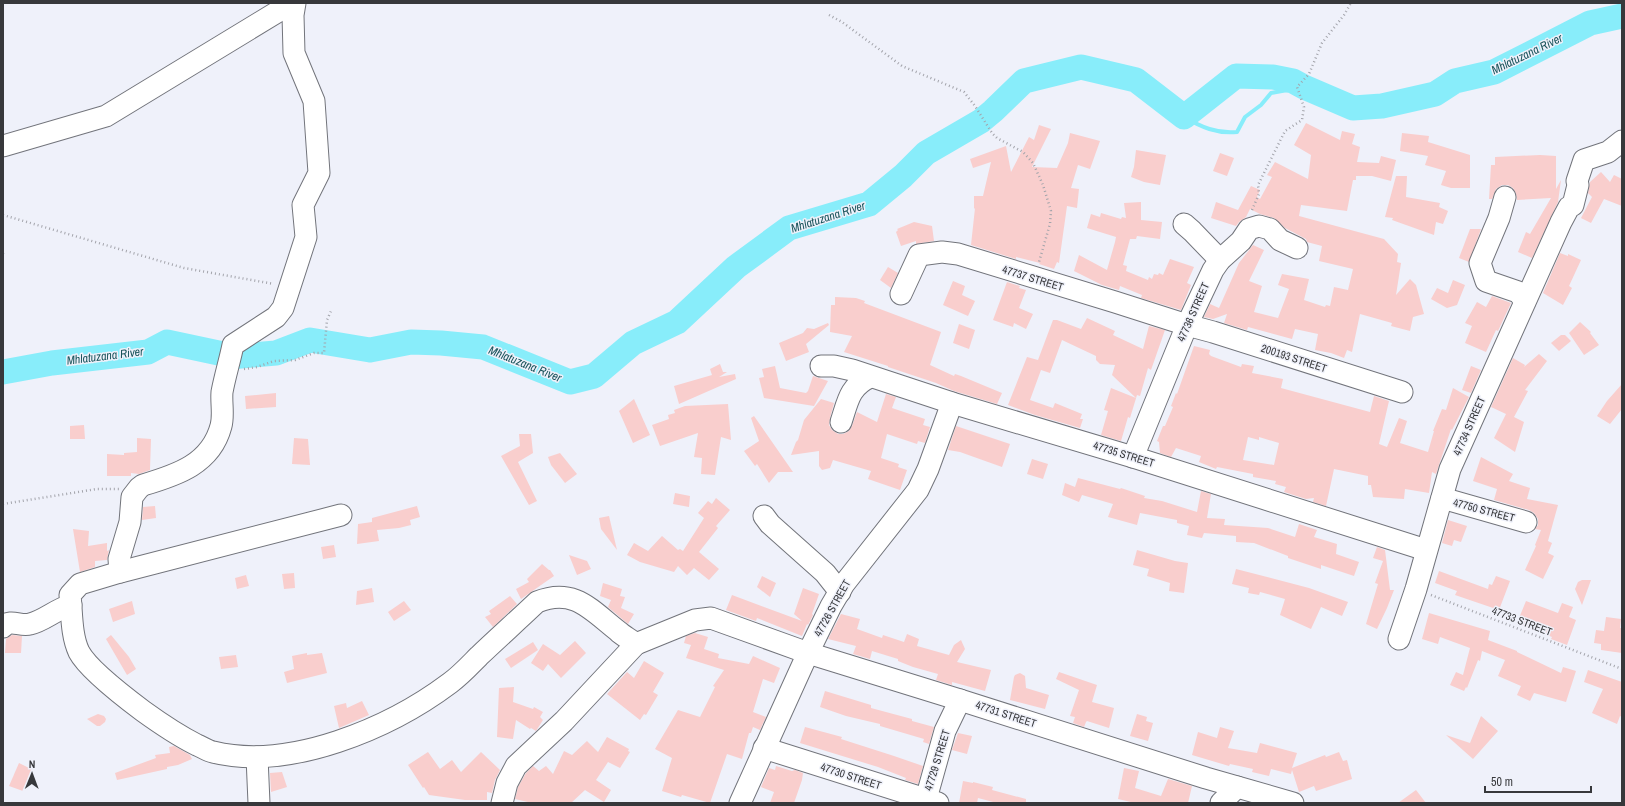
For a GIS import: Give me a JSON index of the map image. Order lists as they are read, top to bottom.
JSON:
{
  "streets": {
    "street": [
      "47737 STREET",
      "47736 STREET",
      "200193 STREET",
      "47734 STREET",
      "47735 STREET",
      "47750 STREET",
      "47726 STREET",
      "47731 STREET",
      "47729 STREET",
      "47730 STREET"
    ],
    "path": ["47733 STREET"]
  },
  "crossings": [
    ["47737 STREET", "47736 STREET"],
    ["47737 STREET", "200193 STREET"],
    ["47736 STREET", "200193 STREET"],
    ["47736 STREET", "47735 STREET"],
    ["47734 STREET", "47735 STREET"],
    ["47734 STREET", "47750 STREET"],
    ["47734 STREET", "47733 STREET"],
    ["47735 STREET", "47726 STREET"],
    ["47726 STREET", "47731 STREET"],
    ["47726 STREET", "47730 STREET"],
    ["47731 STREET", "47729 STREET"],
    ["47729 STREET", "47730 STREET"]
  ],
  "water": ["Mhlatuzana River"],
  "scale_bar": "50 m",
  "north": "top"
}
